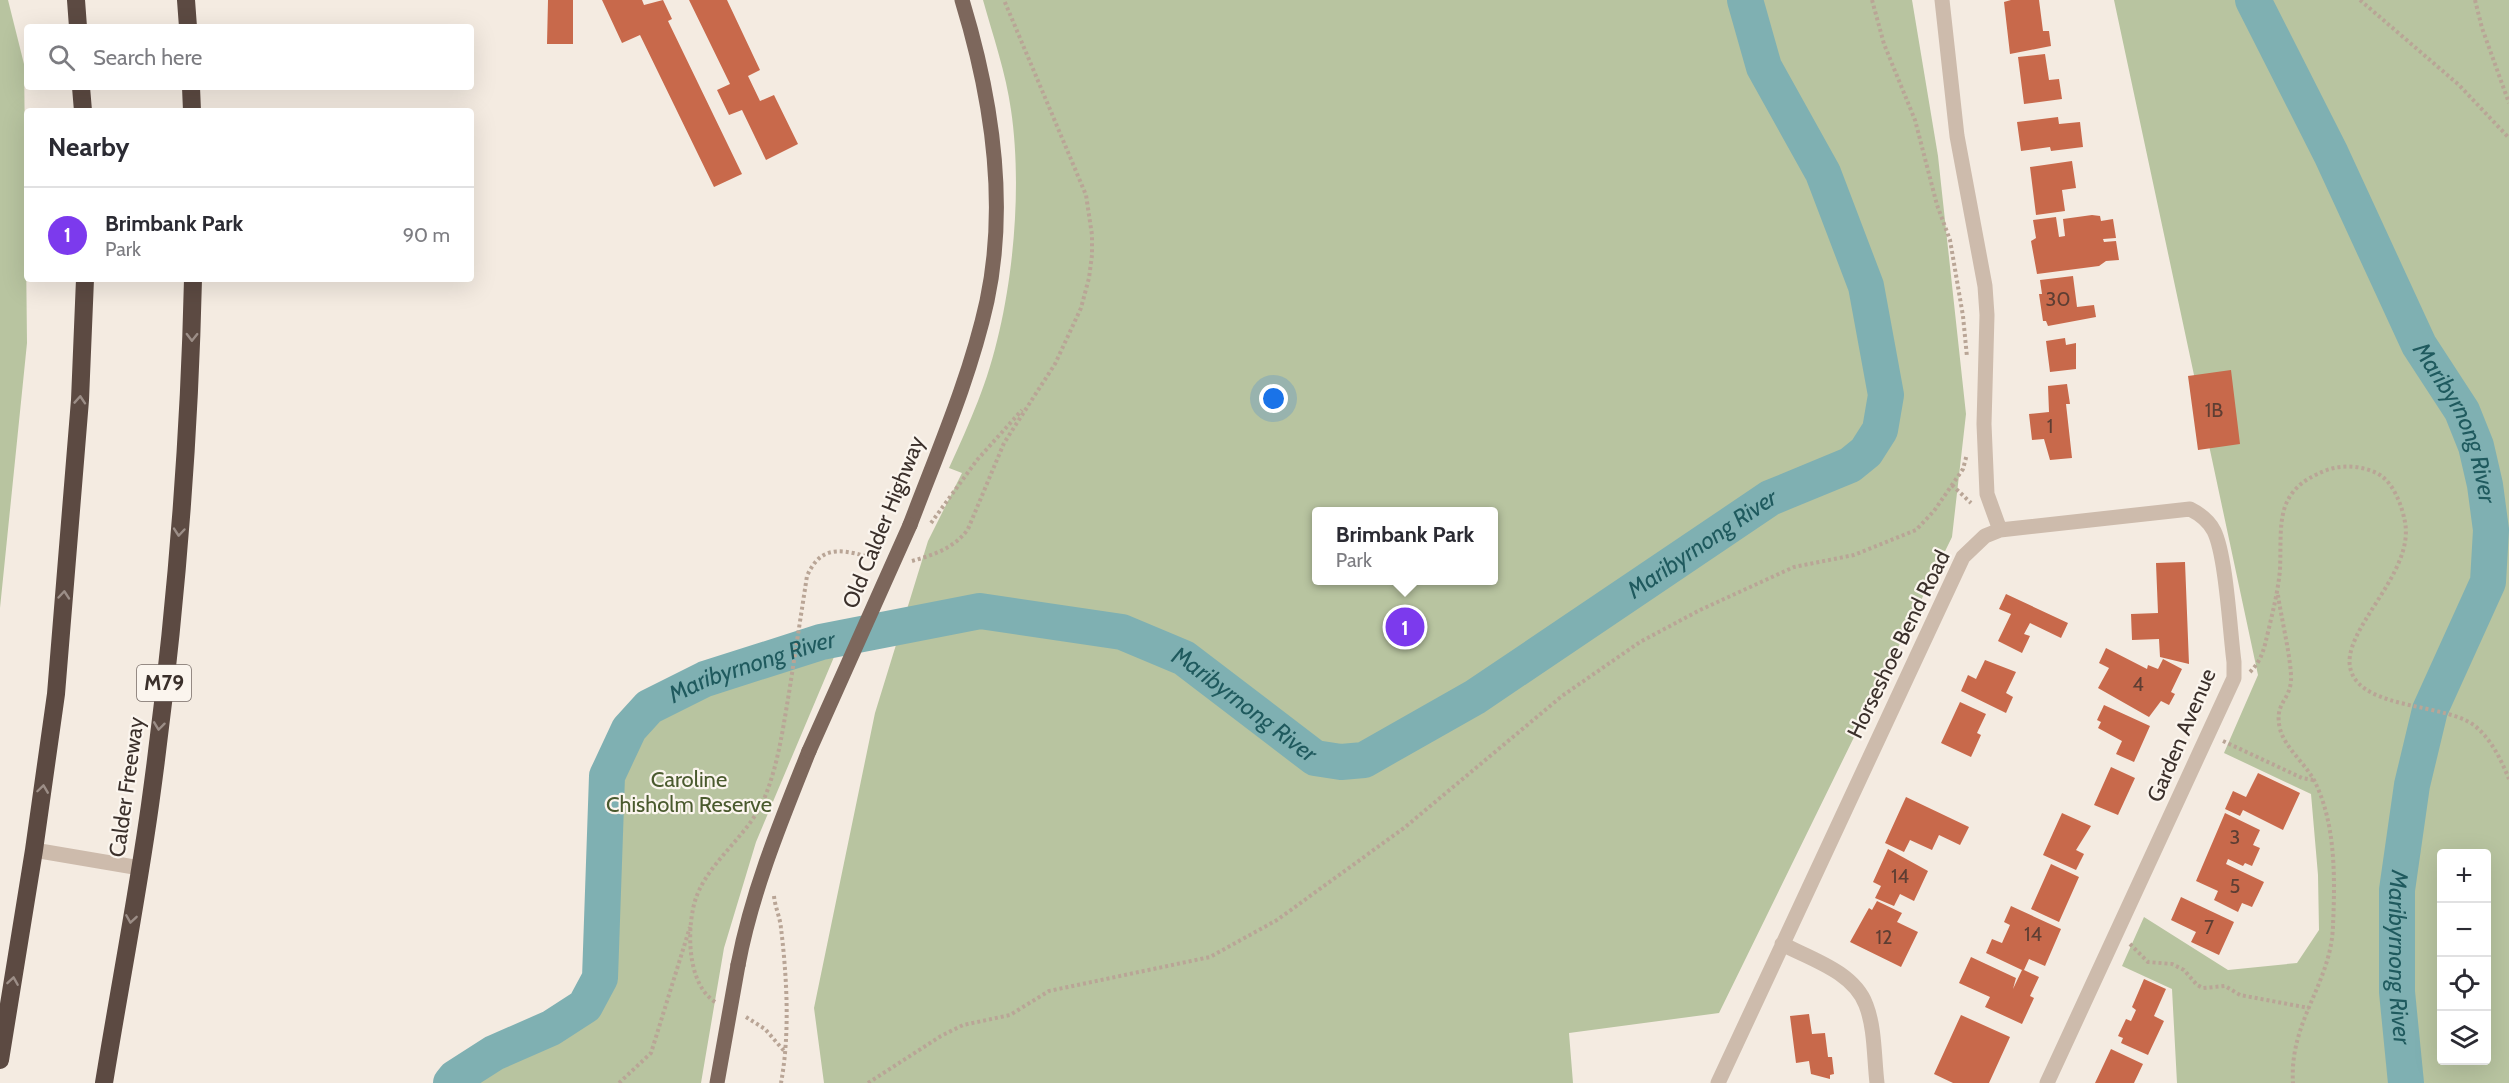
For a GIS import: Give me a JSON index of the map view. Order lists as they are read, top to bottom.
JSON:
{
  "streets": {
    "highway": ["M79", "Calder Freeway"],
    "main road": ["Old Calder Highway"],
    "street": ["Horseshoe Bend Road", "Garden Avenue"]
  },
  "crossings": [
    ["Horseshoe Bend Road", "Garden Avenue"]
  ],
  "water": ["Maribyrnong River"],
  "parks": ["Caroline Chisholm Reserve"],
  "house_numbers": [
    "30",
    "1B",
    "1",
    "4",
    "3",
    "14",
    "5",
    "7",
    "14",
    "12"
  ],
  "page": {
    "search": "Search here",
    "heading": "Nearby",
    "list": [
      {
        "mark": "1",
        "name": "Brimbank Park",
        "note": "Park",
        "value": "90 m"
      }
    ],
    "popup": ["Brimbank Park", "Park"],
    "pins": "1",
    "map_buttons": ["+", "−"]
  }
}
